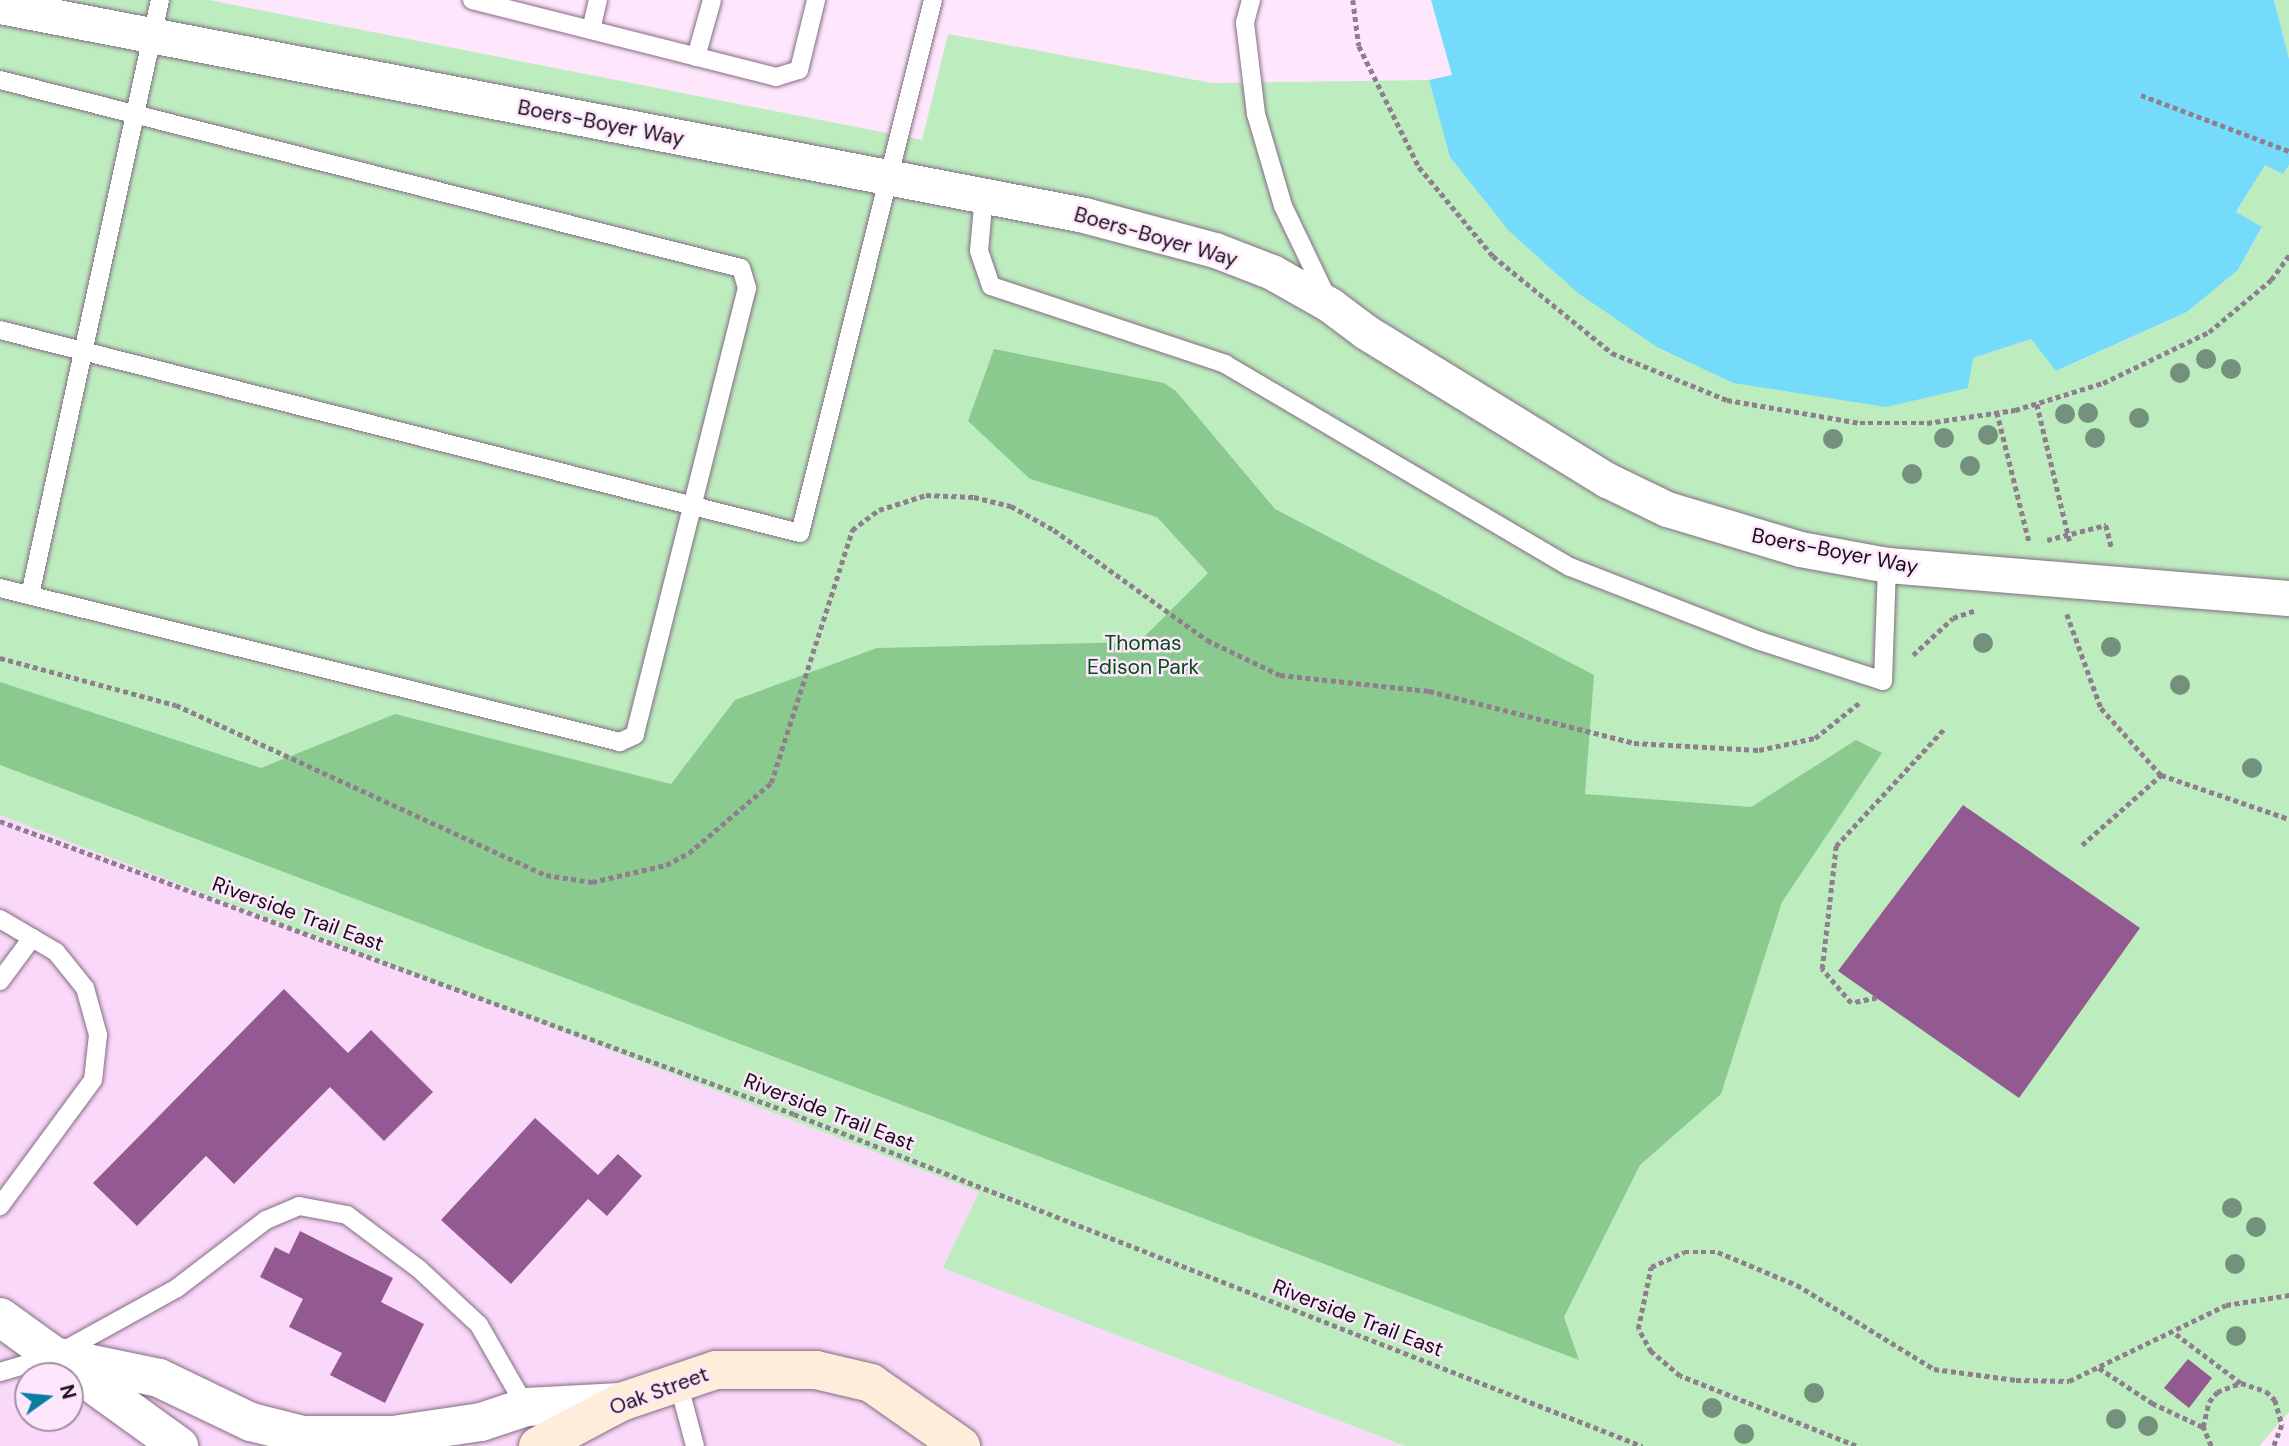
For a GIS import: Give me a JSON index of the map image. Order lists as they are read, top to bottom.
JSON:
{
  "streets": {
    "main road": ["Oak Street"],
    "street": ["Boers-Boyer Way"],
    "path": ["Riverside Trail East"]
  },
  "parks": ["Thomas Edison Park"],
  "north": "right"
}
